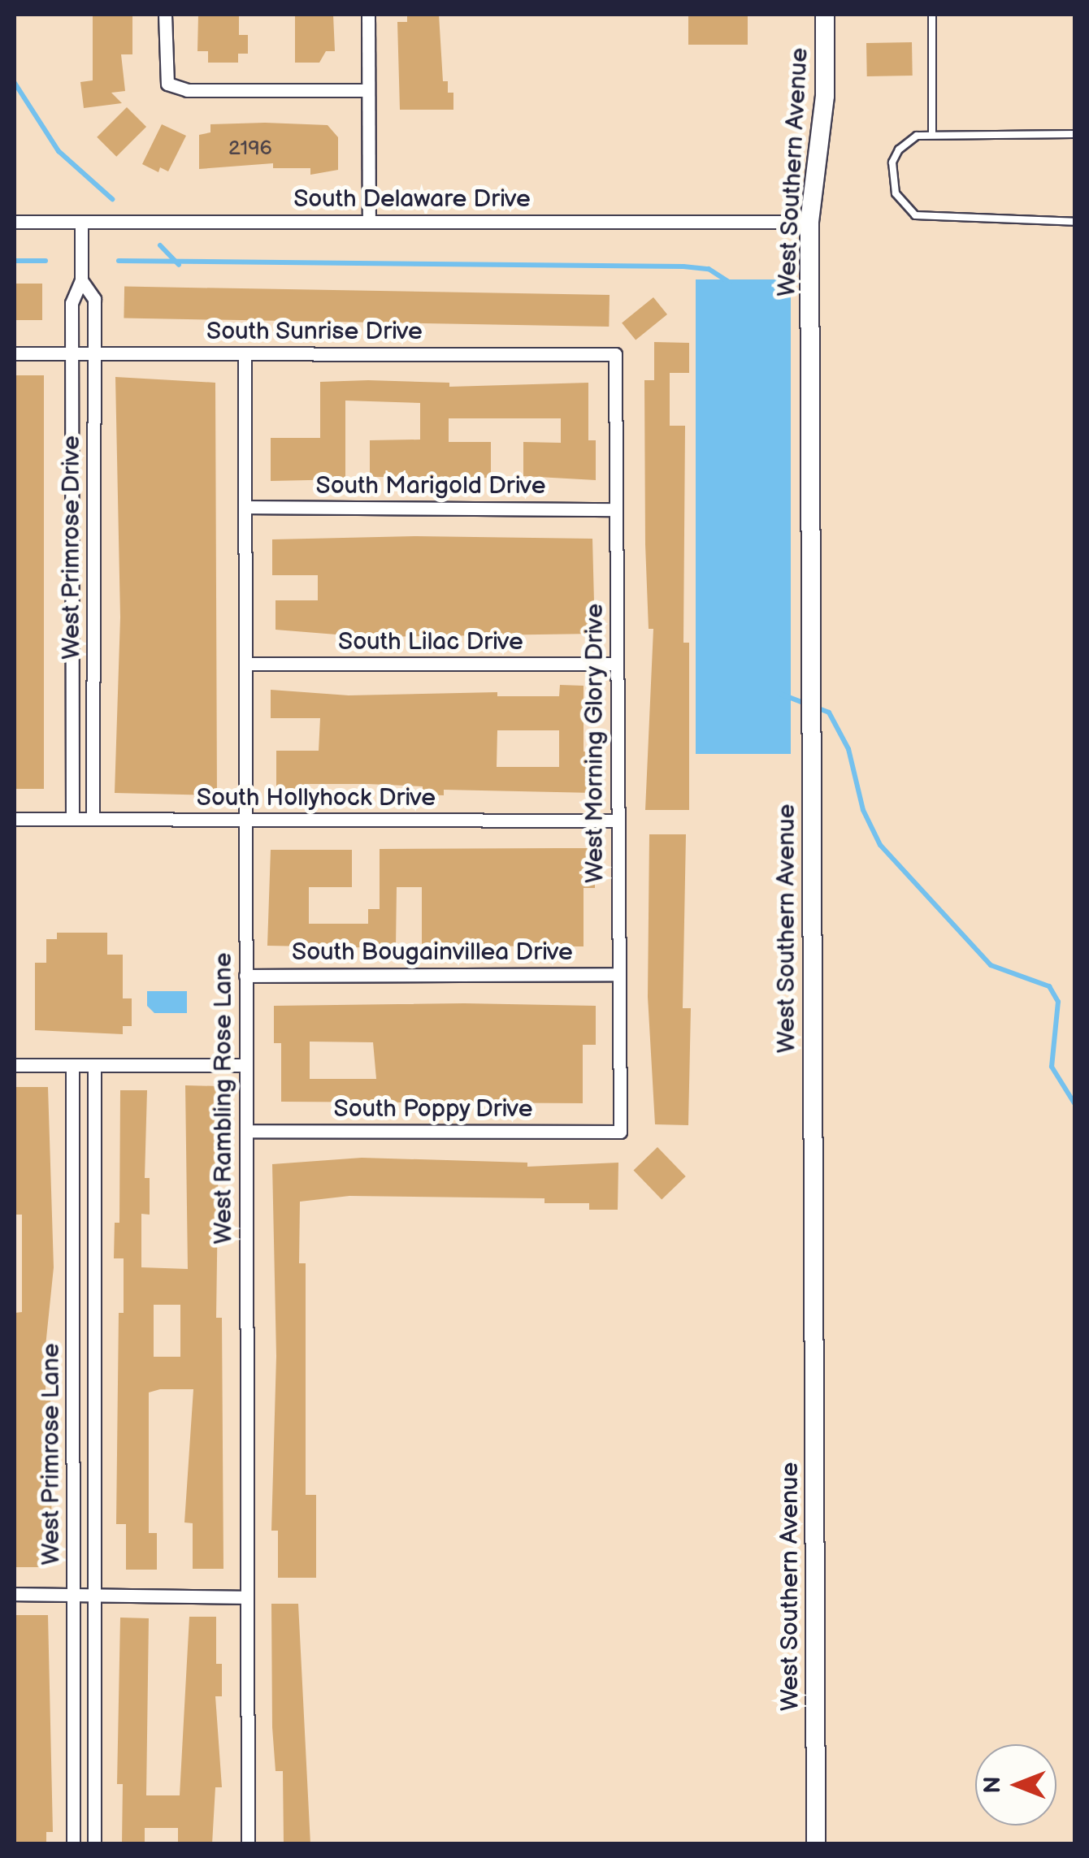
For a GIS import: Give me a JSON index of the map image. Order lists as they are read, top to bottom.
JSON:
{
  "streets": {
    "main road": ["West Southern Avenue"],
    "street": [
      "South Delaware Drive",
      "South Sunrise Drive",
      "South Marigold Drive",
      "West Primrose Drive",
      "South Lilac Drive",
      "West Morning Glory Drive",
      "South Hollyhock Drive",
      "South Bougainvillea Drive",
      "West Rambling Rose Lane",
      "South Poppy Drive",
      "West Primrose Lane"
    ]
  },
  "crossings": [
    ["West Southern Avenue", "South Delaware Drive"],
    ["South Delaware Drive", "West Primrose Drive"],
    ["South Sunrise Drive", "West Primrose Drive"],
    ["South Sunrise Drive", "West Morning Glory Drive"],
    ["South Sunrise Drive", "West Rambling Rose Lane"],
    ["South Marigold Drive", "West Morning Glory Drive"],
    ["South Marigold Drive", "West Rambling Rose Lane"],
    ["West Primrose Drive", "South Hollyhock Drive"],
    ["South Lilac Drive", "West Morning Glory Drive"],
    ["South Lilac Drive", "West Rambling Rose Lane"],
    ["West Morning Glory Drive", "South Hollyhock Drive"],
    ["West Morning Glory Drive", "South Bougainvillea Drive"],
    ["West Morning Glory Drive", "South Poppy Drive"],
    ["South Hollyhock Drive", "West Rambling Rose Lane"],
    ["South Bougainvillea Drive", "West Rambling Rose Lane"],
    ["West Rambling Rose Lane", "South Poppy Drive"]
  ],
  "house_numbers": ["2196"],
  "north": "left"
}
